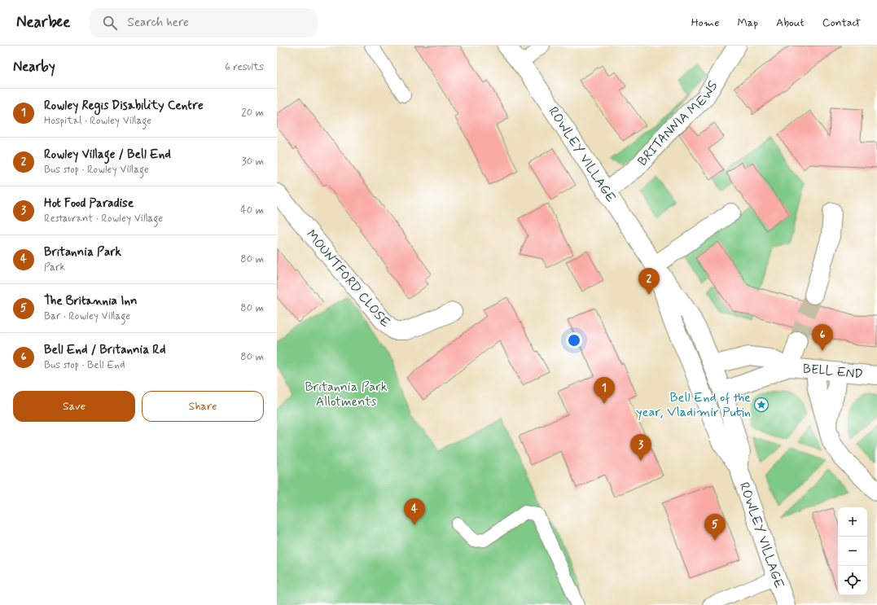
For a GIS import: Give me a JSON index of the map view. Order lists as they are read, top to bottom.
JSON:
{
  "streets": {
    "street": [
      "BRITANNIA MEWS",
      "ROWLEY VILLAGE",
      "MOUNTFORD CLOSE",
      "BELL END"
    ]
  },
  "crossings": [
    ["BRITANNIA MEWS", "ROWLEY VILLAGE"],
    ["ROWLEY VILLAGE", "BELL END"]
  ],
  "parks": ["Britannia Park Allotments"],
  "places": {
    "place": ["Bell End of the year, Vladimir Putin"]
  },
  "page": {
    "header": "Nearbee",
    "search": "Search here",
    "nav": [
      "Home",
      "Map",
      "About",
      "Contact"
    ],
    "heading": ["Nearby", "6 results"],
    "list": [
      {
        "mark": "1",
        "name": "Rowley Regis Disability Centre",
        "note": "Hospital · Rowley Village",
        "value": "20 m"
      },
      {
        "mark": "2",
        "name": "Rowley Village / Bell End",
        "note": "Bus stop · Rowley Village",
        "value": "30 m"
      },
      {
        "mark": "3",
        "name": "Hot Food Paradise",
        "note": "Restaurant · Rowley Village",
        "value": "40 m"
      },
      {
        "mark": "4",
        "name": "Britannia Park",
        "note": "Park",
        "value": "80 m"
      },
      {
        "mark": "5",
        "name": "The Britannia Inn",
        "note": "Bar · Rowley Village",
        "value": "80 m"
      },
      {
        "mark": "6",
        "name": "Bell End / Britannia Rd",
        "note": "Bus stop · Bell End",
        "value": "80 m"
      }
    ],
    "pins": [
      "2",
      "6",
      "1",
      "3",
      "4",
      "5"
    ],
    "buttons": ["Save", "Share"],
    "map_buttons": ["+", "−"]
  }
}
